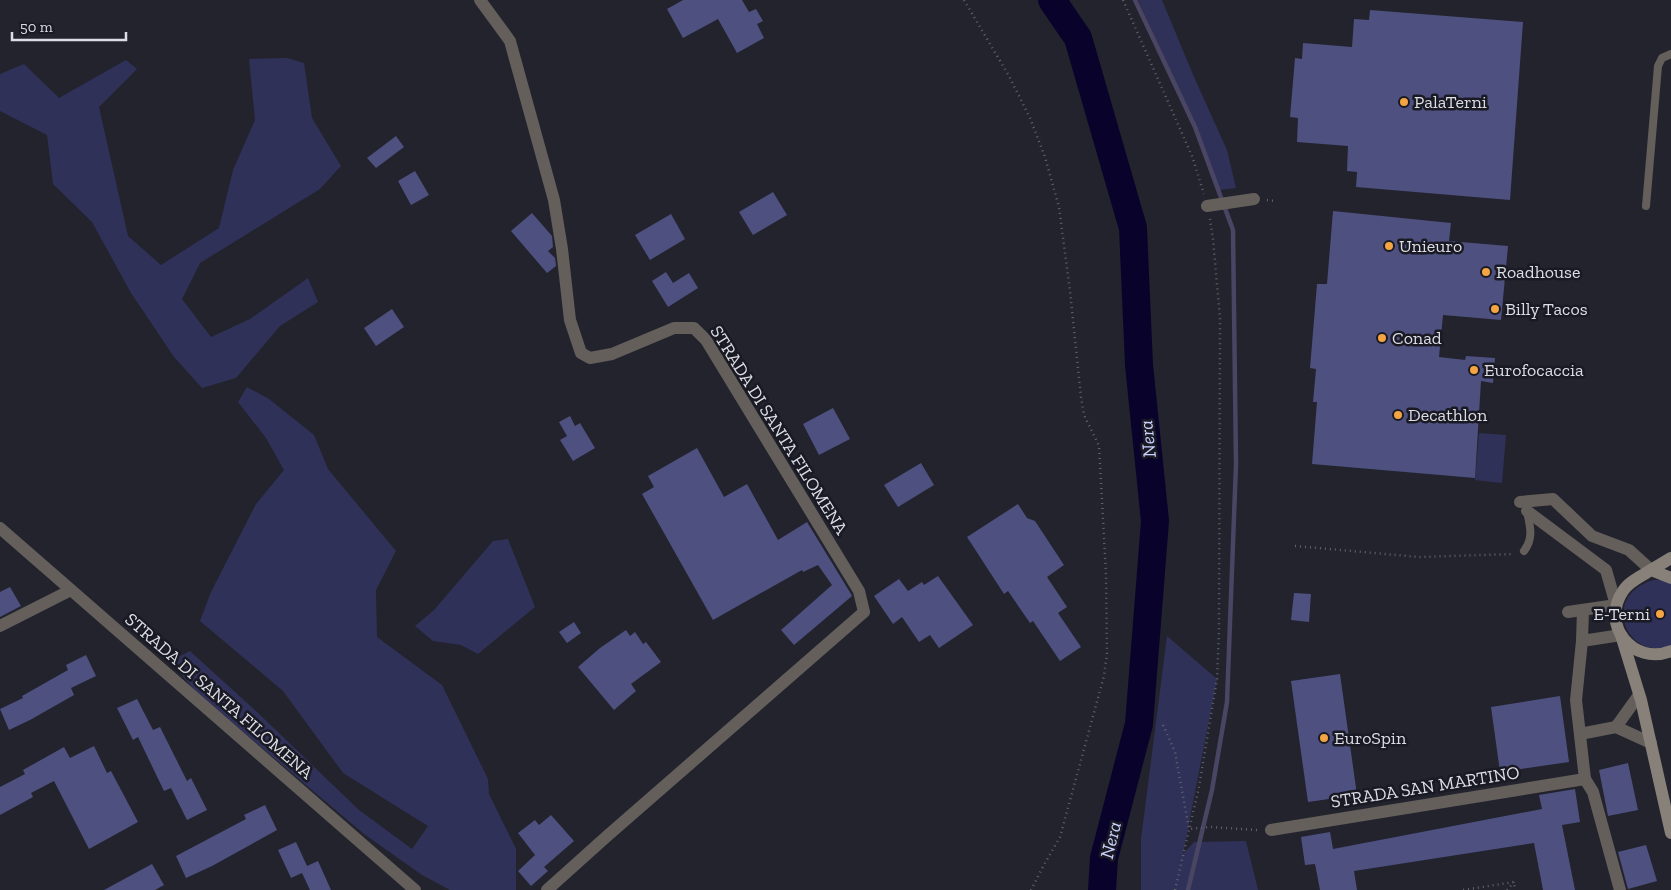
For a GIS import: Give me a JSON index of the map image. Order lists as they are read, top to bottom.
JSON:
{
  "streets": {
    "street": ["STRADA DI SANTA FILOMENA", "STRADA SAN MARTINO"]
  },
  "water": ["Nera"],
  "places": [
    "PalaTerni",
    "Unieuro",
    "Roadhouse",
    "Billy Tacos",
    "Conad",
    "Eurofocaccia",
    "Decathlon",
    "E-Terni",
    "EuroSpin"
  ],
  "scale_bar": "50 m"
}
